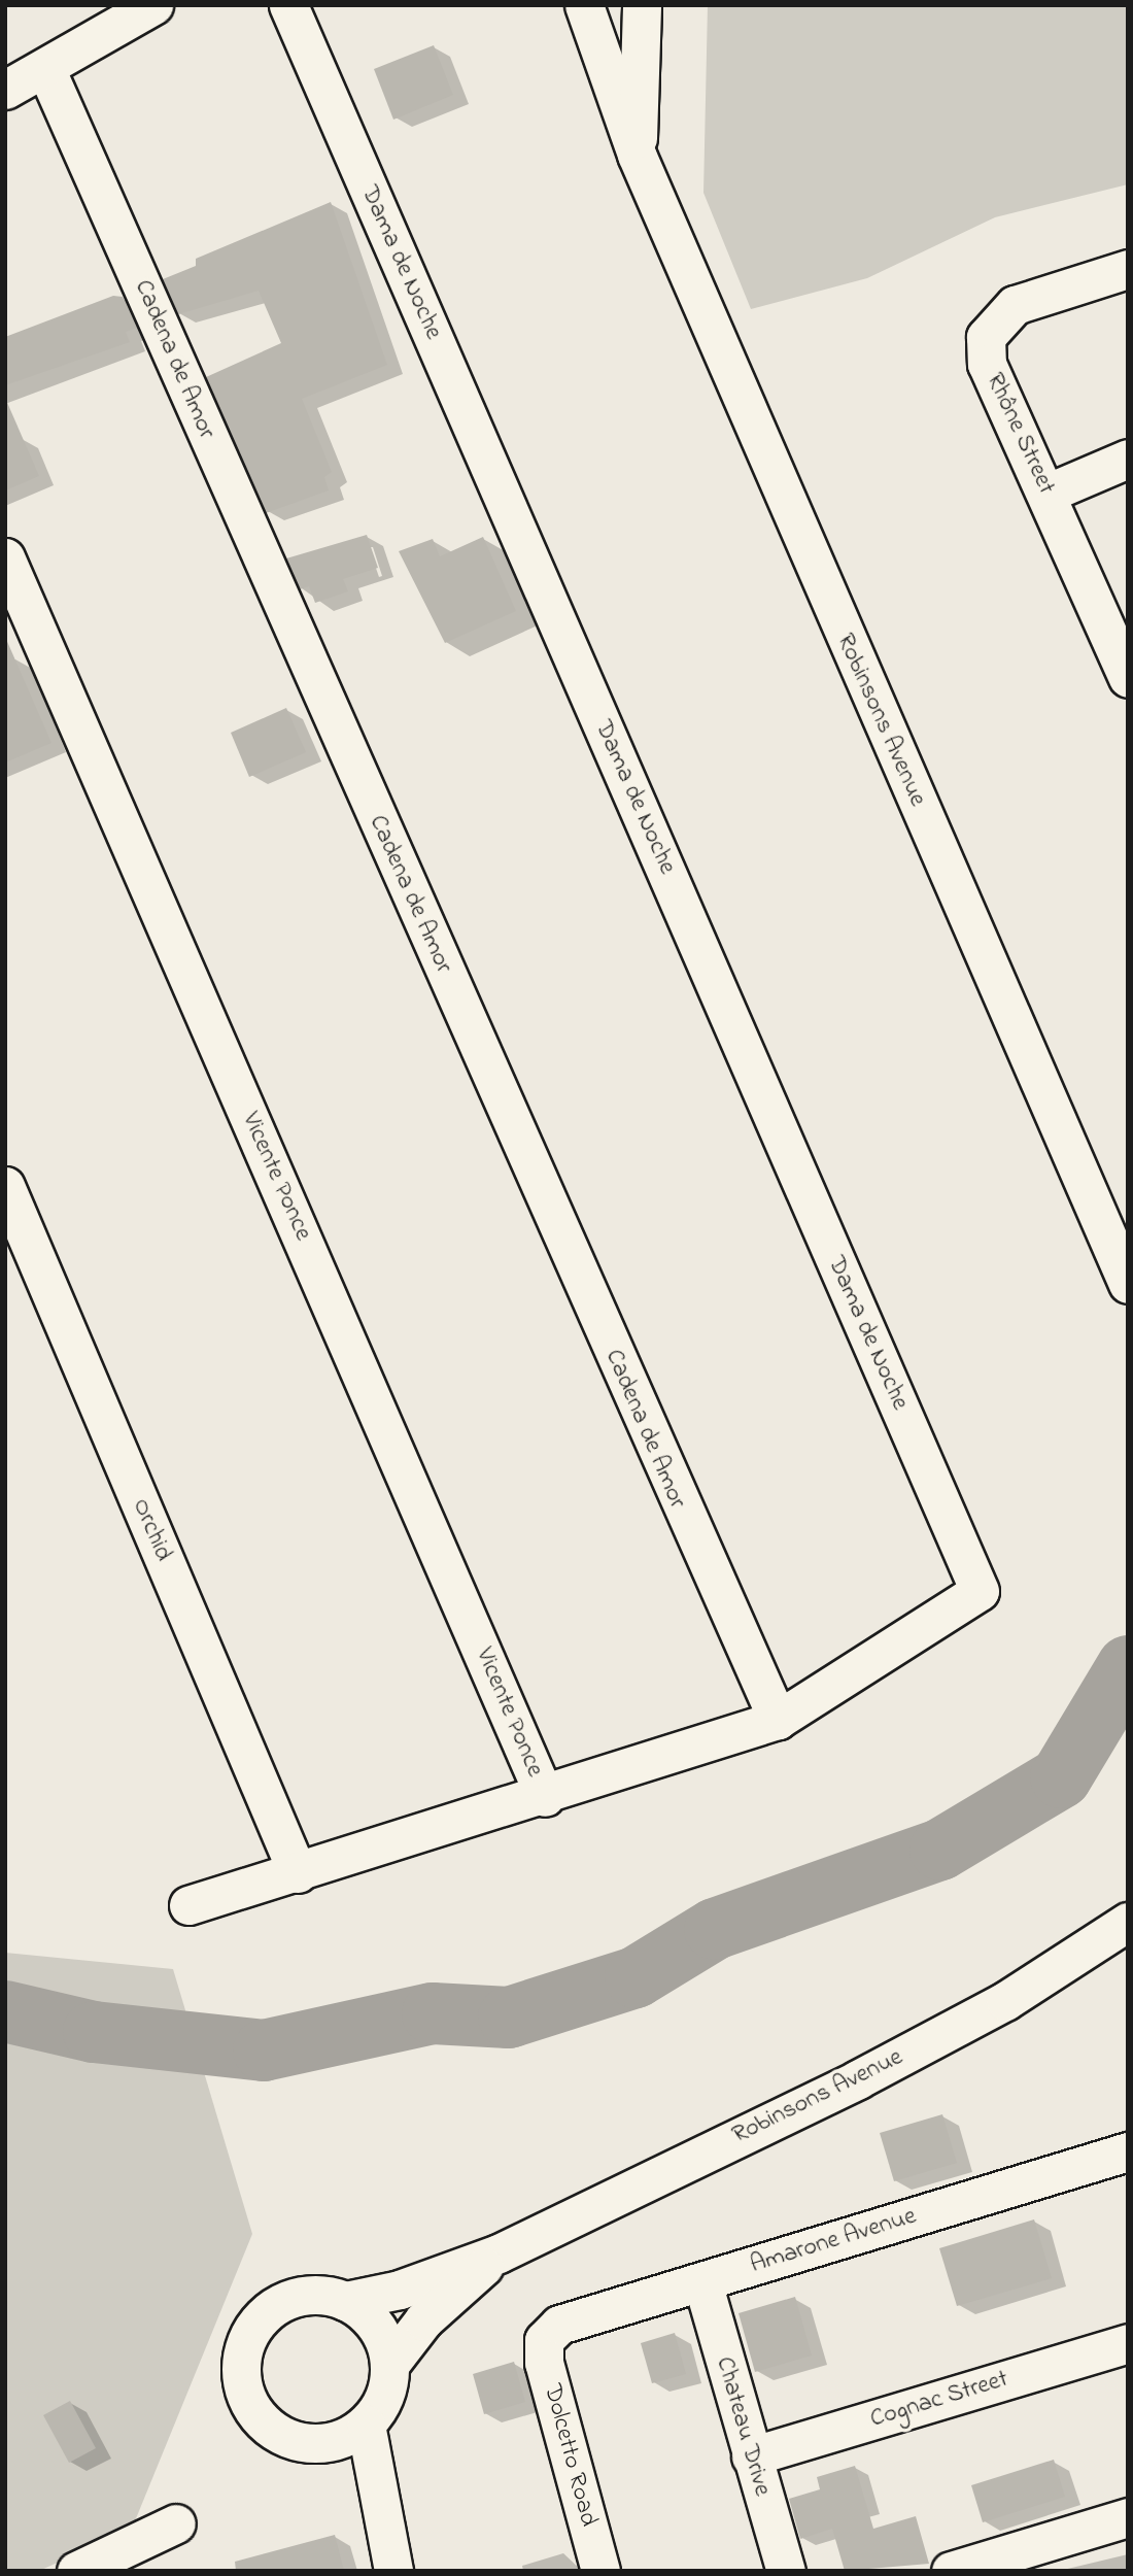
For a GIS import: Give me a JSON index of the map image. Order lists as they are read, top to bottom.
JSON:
{
  "streets": {
    "street": [
      "Dama de Noche",
      "Cadena de Amor",
      "Rhône Street",
      "Robinsons Avenue",
      "Vicente Ponce",
      "Orchid",
      "Amarone Avenue",
      "Cognac Street",
      "Chateau Drive",
      "Dolcetto Road"
    ]
  },
  "crossings": [
    ["Dama de Noche", "Cadena de Amor"],
    ["Amarone Avenue", "Chateau Drive"],
    ["Amarone Avenue", "Dolcetto Road"],
    ["Cognac Street", "Chateau Drive"]
  ]
}
